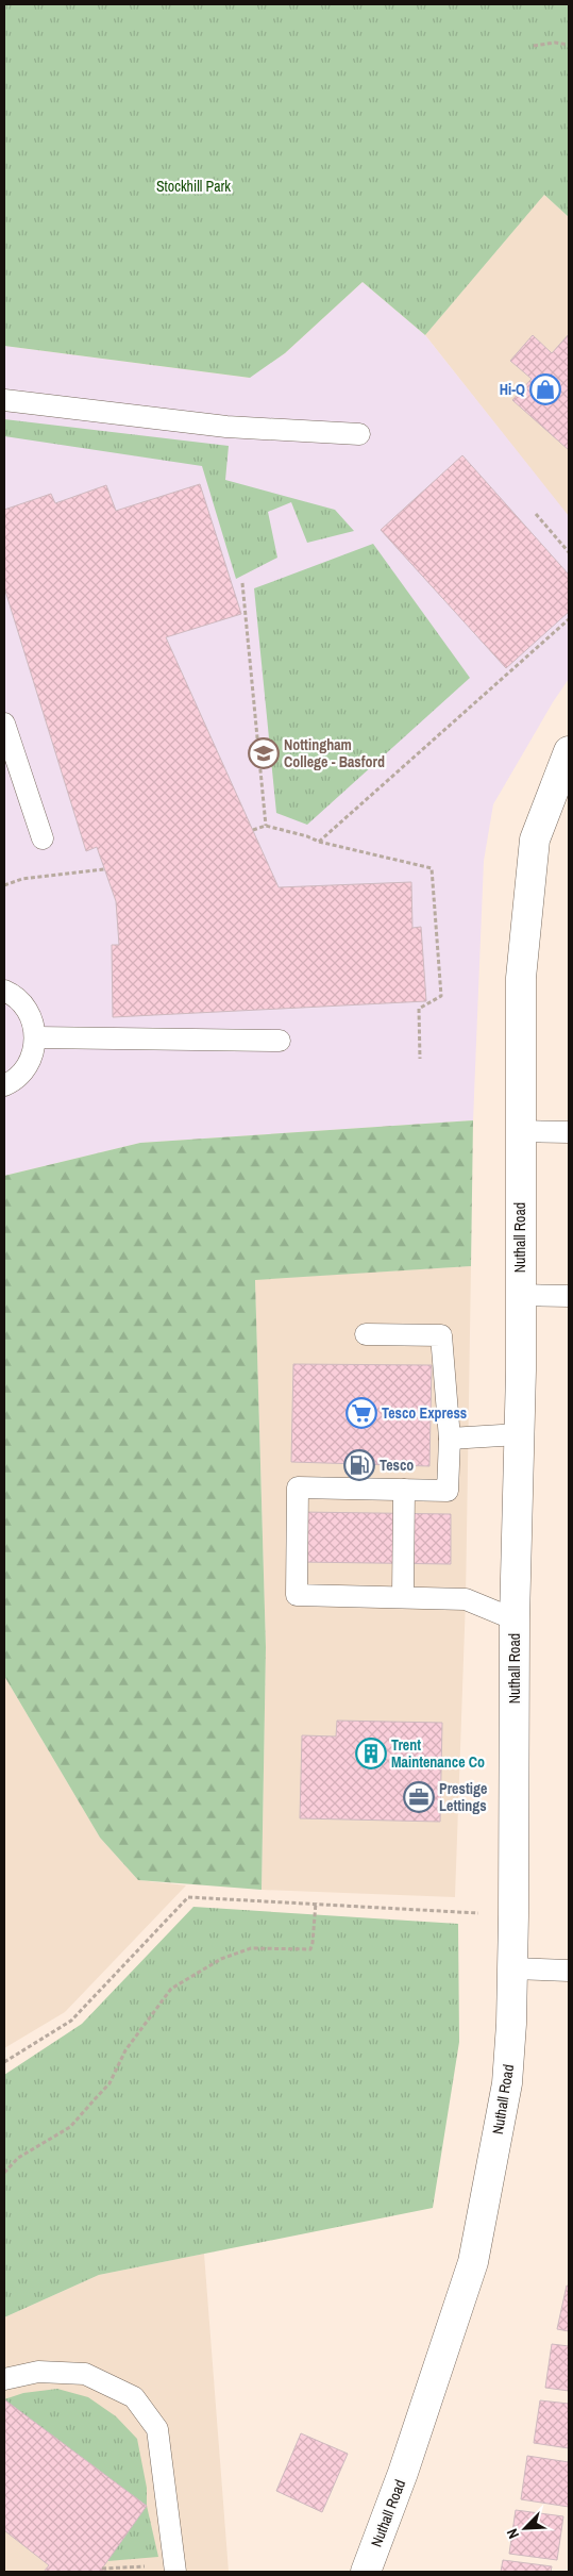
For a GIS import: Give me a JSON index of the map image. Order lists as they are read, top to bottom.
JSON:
{
  "streets": {
    "highway": ["Nuthall Road"]
  },
  "parks": ["Stockhill Park"],
  "places": {
    "shop": ["Hi-Q"],
    "school or university": ["Nottingham College - Basford"],
    "supermarket": ["Tesco Express"],
    "fuel station": ["Tesco"],
    "building": ["Trent Maintenance Co"],
    "office": ["Prestige Lettings"]
  },
  "north": "bottom left"
}
